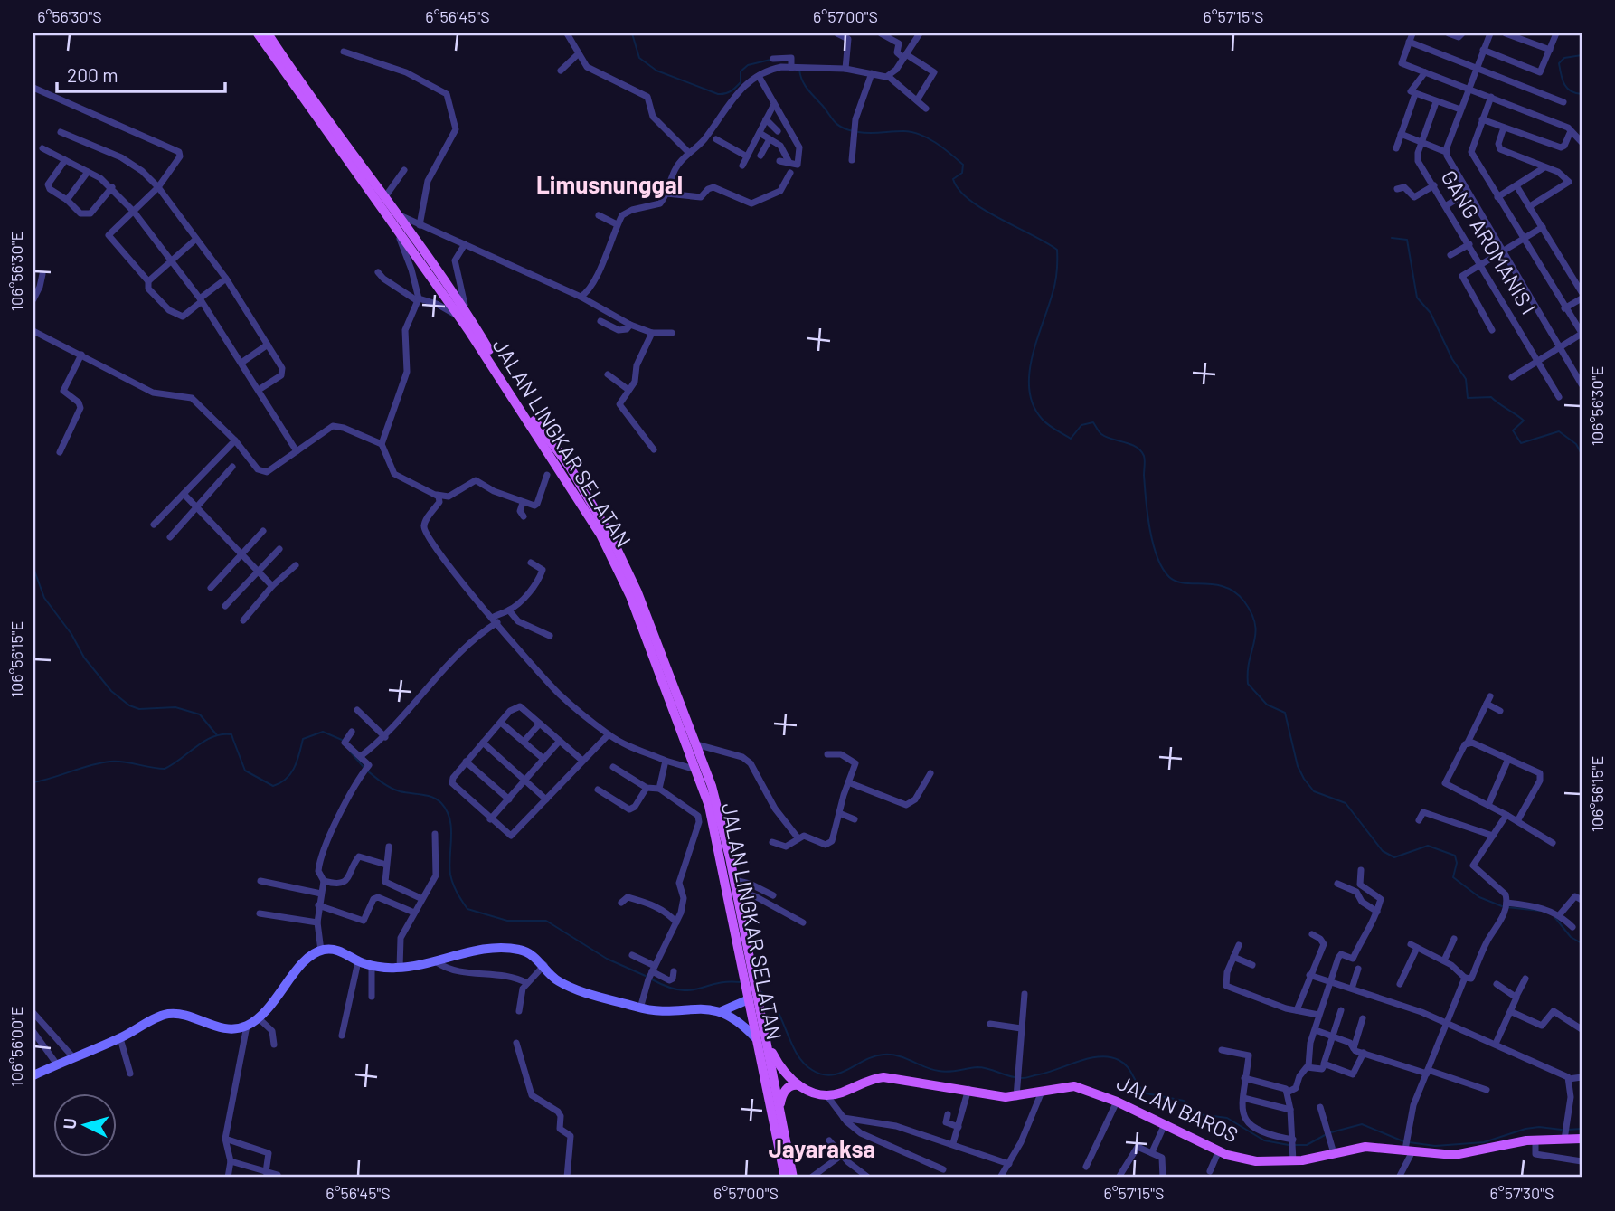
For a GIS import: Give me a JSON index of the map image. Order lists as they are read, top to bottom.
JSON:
{
  "streets": {
    "main road": ["JALAN LINGKAR SELATAN", "JALAN BAROS"],
    "street": ["GANG AROMANIS I"]
  },
  "districts": ["Limusnunggal", "Jayaraksa"],
  "scale_bar": "200 m",
  "north": "left",
  "coordinates": [
    "6°56'30\"S",
    "6°56'45\"S",
    "6°57'00\"S",
    "6°57'15\"S",
    "106°56'30\"E",
    "106°56'15\"E",
    "106°56'00\"E",
    "6°57'30\"S"
  ]
}
